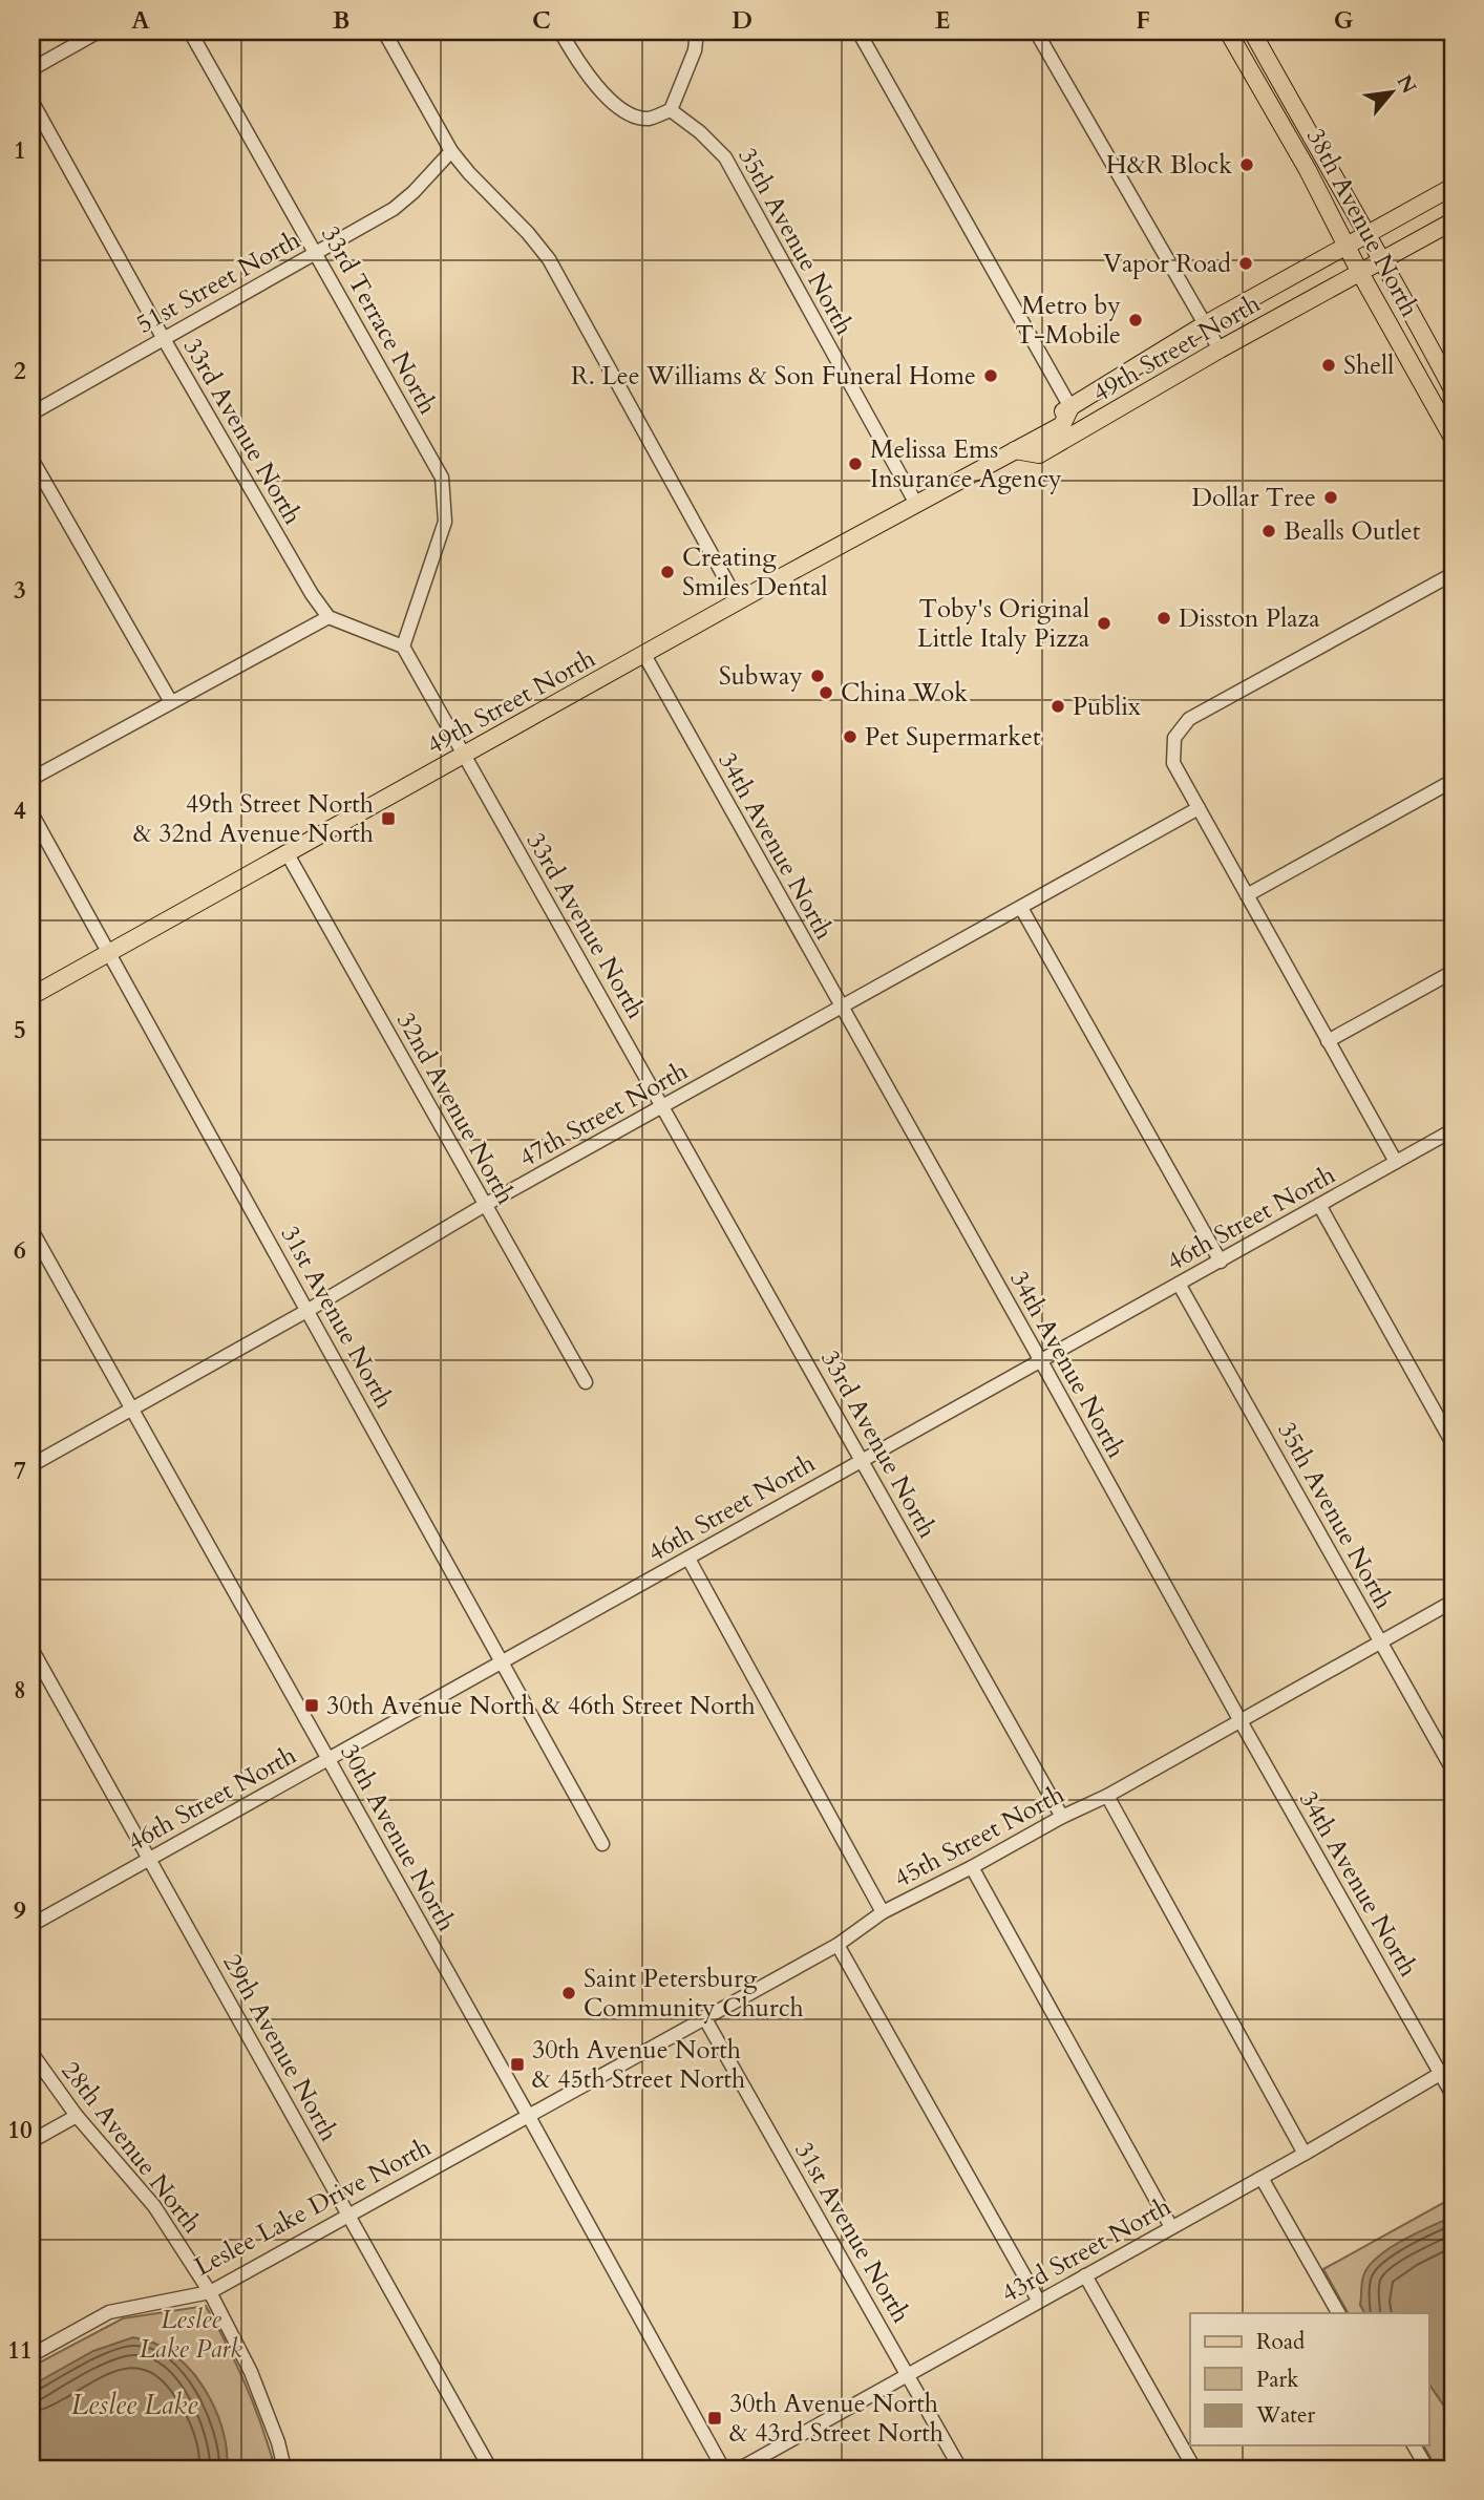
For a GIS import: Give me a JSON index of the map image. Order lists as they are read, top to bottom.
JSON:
{
  "streets": {
    "main road": ["38th Avenue North", "49th Street North"],
    "street": [
      "35th Avenue North",
      "51st Street North",
      "33rd Terrace North",
      "33rd Avenue North",
      "34th Avenue North",
      "32nd Avenue North",
      "47th Street North",
      "46th Street North",
      "31st Avenue North",
      "45th Street North",
      "30th Avenue North",
      "29th Avenue North",
      "28th Avenue North",
      "Leslee Lake Drive North",
      "43rd Street North"
    ]
  },
  "crossings": [
    ["38th Avenue North", "49th Street North"],
    ["35th Avenue North", "49th Street North"],
    ["35th Avenue North", "46th Street North"],
    ["35th Avenue North", "45th Street North"],
    ["51st Street North", "33rd Terrace North"],
    ["51st Street North", "33rd Avenue North"],
    ["33rd Terrace North", "33rd Avenue North"],
    ["49th Street North", "33rd Avenue North"],
    ["49th Street North", "34th Avenue North"],
    ["49th Street North", "32nd Avenue North"],
    ["49th Street North", "31st Avenue North"],
    ["33rd Avenue North", "47th Street North"],
    ["33rd Avenue North", "46th Street North"],
    ["33rd Avenue North", "45th Street North"],
    ["34th Avenue North", "47th Street North"],
    ["34th Avenue North", "46th Street North"],
    ["34th Avenue North", "45th Street North"],
    ["34th Avenue North", "43rd Street North"],
    ["32nd Avenue North", "47th Street North"],
    ["47th Street North", "31st Avenue North"],
    ["47th Street North", "30th Avenue North"],
    ["46th Street North", "31st Avenue North"],
    ["46th Street North", "30th Avenue North"],
    ["46th Street North", "29th Avenue North"],
    ["31st Avenue North", "45th Street North"],
    ["31st Avenue North", "43rd Street North"],
    ["45th Street North", "30th Avenue North"],
    ["45th Street North", "Leslee Lake Drive North"],
    ["30th Avenue North", "Leslee Lake Drive North"],
    ["29th Avenue North", "Leslee Lake Drive North"],
    ["28th Avenue North", "Leslee Lake Drive North"]
  ],
  "water": ["Leslee Lake"],
  "parks": ["Leslee Lake Park"],
  "places": {
    "other": [
      "H&R Block",
      "Vapor Road",
      "Metro by T-Mobile",
      "Shell",
      "R. Lee Williams & Son Funeral Home",
      "Melissa Ems Insurance Agency",
      "Dollar Tree",
      "Bealls Outlet",
      "Creating Smiles Dental",
      "Disston Plaza",
      "Toby's Original Little Italy Pizza",
      "Subway",
      "China Wok",
      "Publix",
      "Pet Supermarket",
      "Saint Petersburg Community Church"
    ],
    "transit": [
      "49th Street North & 32nd Avenue North",
      "30th Avenue North & 46th Street North",
      "30th Avenue North & 45th Street North",
      "30th Avenue North & 43rd Street North"
    ]
  },
  "legend": ["Road", "Park", "Water"],
  "north": "top right",
  "grid": {
    "columns": [
      "A",
      "B",
      "C",
      "D",
      "E",
      "F",
      "G"
    ],
    "rows": [
      "1",
      "2",
      "3",
      "4",
      "5",
      "6",
      "7",
      "8",
      "9",
      "10",
      "11"
    ]
  }
}
